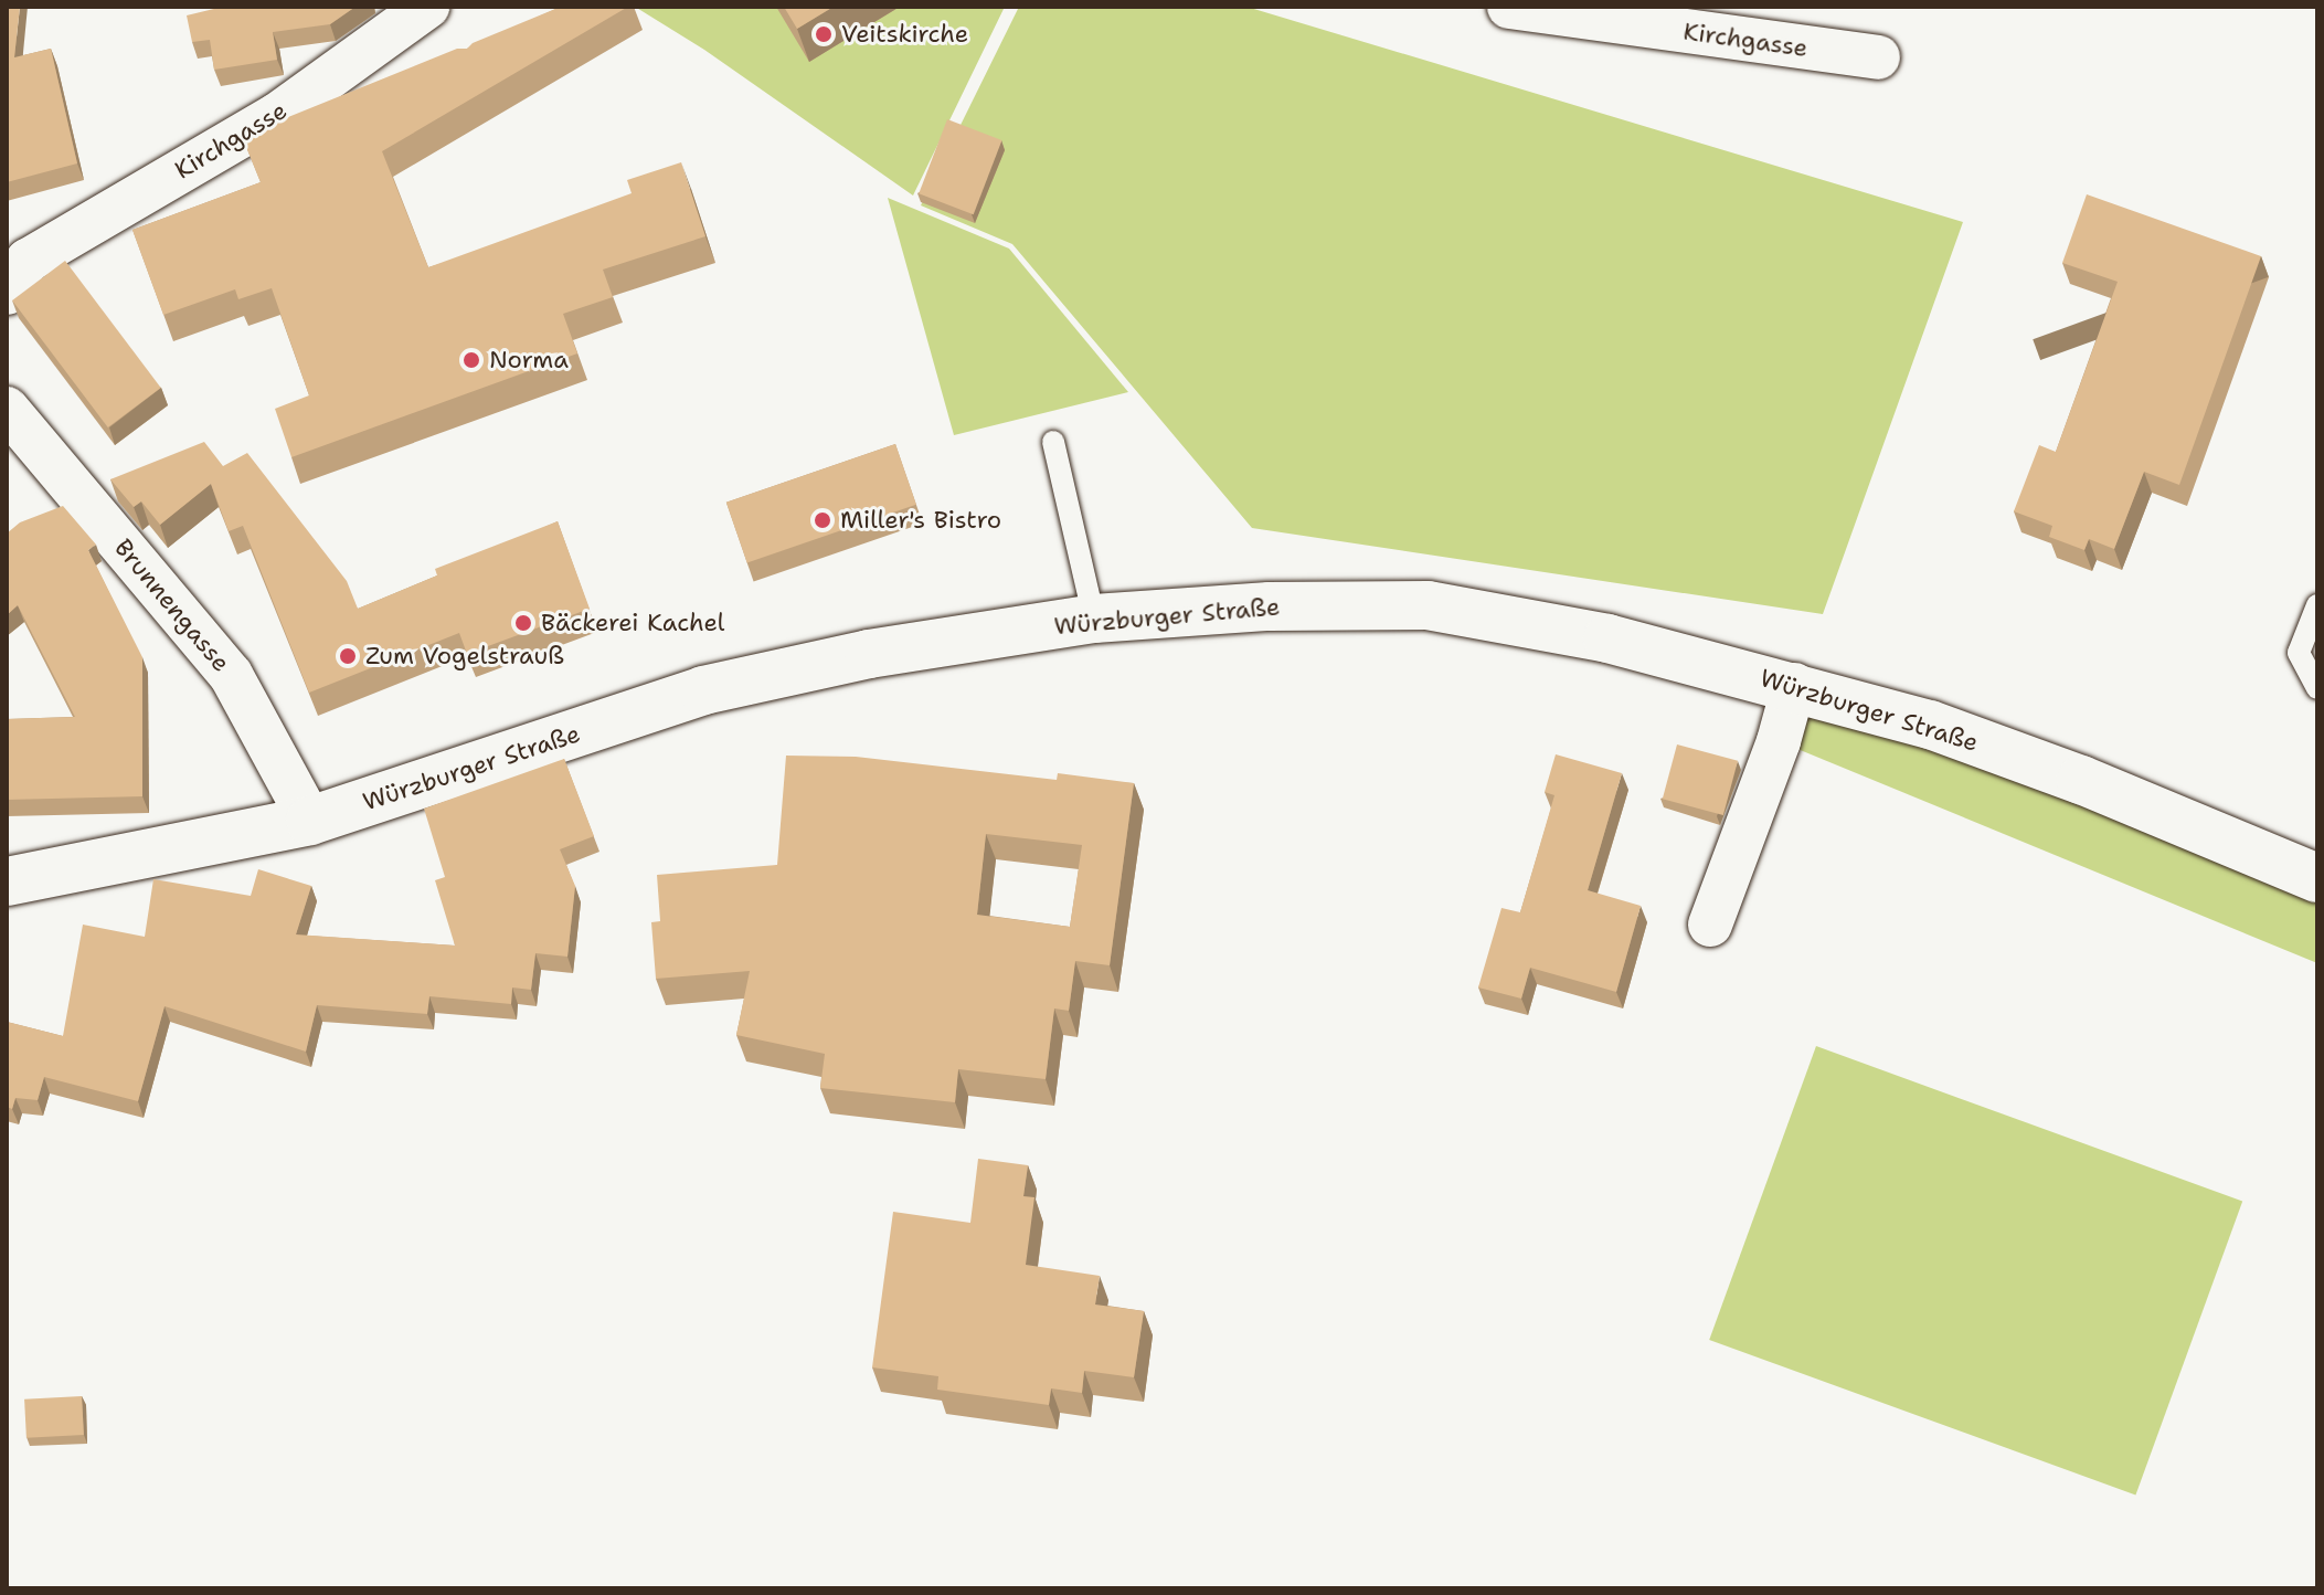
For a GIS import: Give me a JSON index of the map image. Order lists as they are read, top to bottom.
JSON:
{
  "streets": {
    "main road": ["Würzburger Straße"],
    "street": ["Kirchgasse", "Brunnengasse"]
  },
  "crossings": [
    ["Brunnengasse", "Würzburger Straße"]
  ],
  "places": [
    "Veitskirche",
    "Norma",
    "Miller's Bistro",
    "Bäckerei Kachel",
    "Zum Vogelstrauß"
  ]
}
